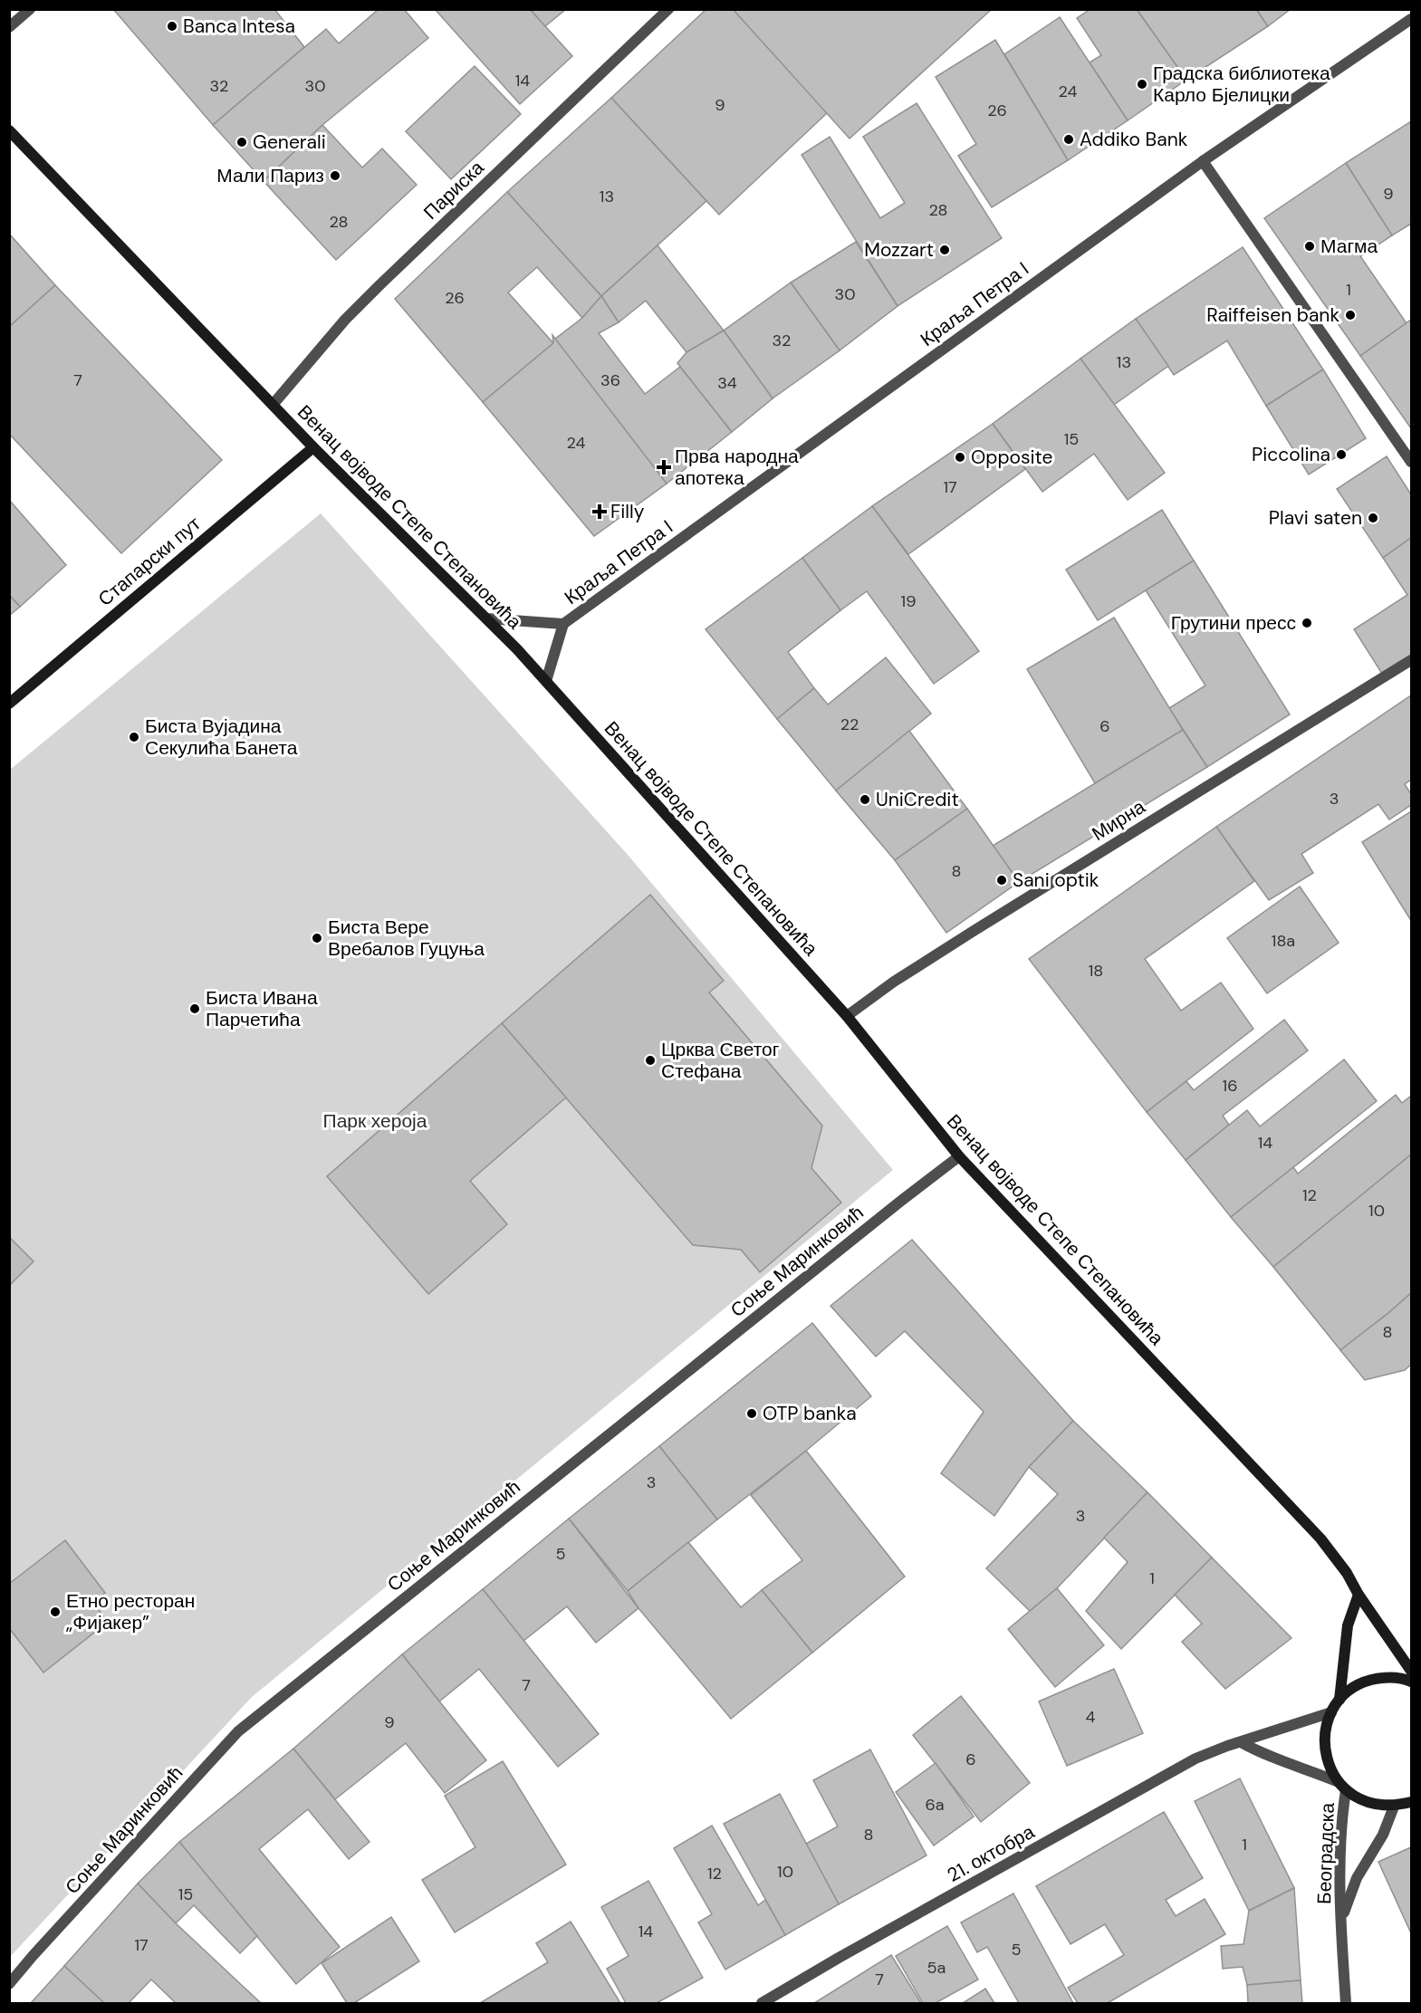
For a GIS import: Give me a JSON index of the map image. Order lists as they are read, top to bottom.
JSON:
{
  "streets": {
    "main road": ["Венац војводе Степе Степановића", "Стапарски пут"],
    "street": [
      "Париска",
      "Краља Петра I",
      "Мирна",
      "Соње Маринковић",
      "21. октобра",
      "Београдска"
    ]
  },
  "crossings": [
    ["Париска", "Венац војводе Степе Степановића"],
    ["Краља Петра I", "Венац војводе Степе Степановића"],
    ["Венац војводе Степе Степановића", "Стапарски пут"],
    ["Венац војводе Степе Степановића", "Мирна"],
    ["Венац војводе Степе Степановића", "Соње Маринковић"]
  ],
  "parks": ["Парк хероја"],
  "places": {
    "other": [
      "Banca Intesa",
      "Градска библиотека Карло Бјелицки",
      "Addiko Bank",
      "Generali",
      "Мали Париз",
      "Магма",
      "Mozzart",
      "Raiffeisen bank",
      "Piccolina",
      "Opposite",
      "Plavi saten",
      "Грутини пресс",
      "Биста Вујадина Секулића Банета",
      "UniCredit",
      "Sani optik",
      "Биста Вере Вребалов Гуцуња",
      "Биста Ивана Парчетића",
      "Црква Светог Стефана",
      "OTP banka",
      "Етно ресторан „Фијакер”"
    ],
    "health": ["Прва народна апотека", "Filly"]
  },
  "house_numbers": [
    "14",
    "32",
    "30",
    "24",
    "9",
    "26",
    "9",
    "13",
    "28",
    "28",
    "1",
    "30",
    "26",
    "32",
    "13",
    "7",
    "36",
    "34",
    "15",
    "24",
    "17",
    "19",
    "22",
    "6",
    "3",
    "8",
    "18a",
    "18",
    "16",
    "14",
    "12",
    "10",
    "8",
    "3",
    "3",
    "5",
    "1",
    "7",
    "4",
    "9",
    "6",
    "6a",
    "8",
    "1",
    "10",
    "12",
    "15",
    "14",
    "17",
    "5",
    "5a",
    "7"
  ]
}
